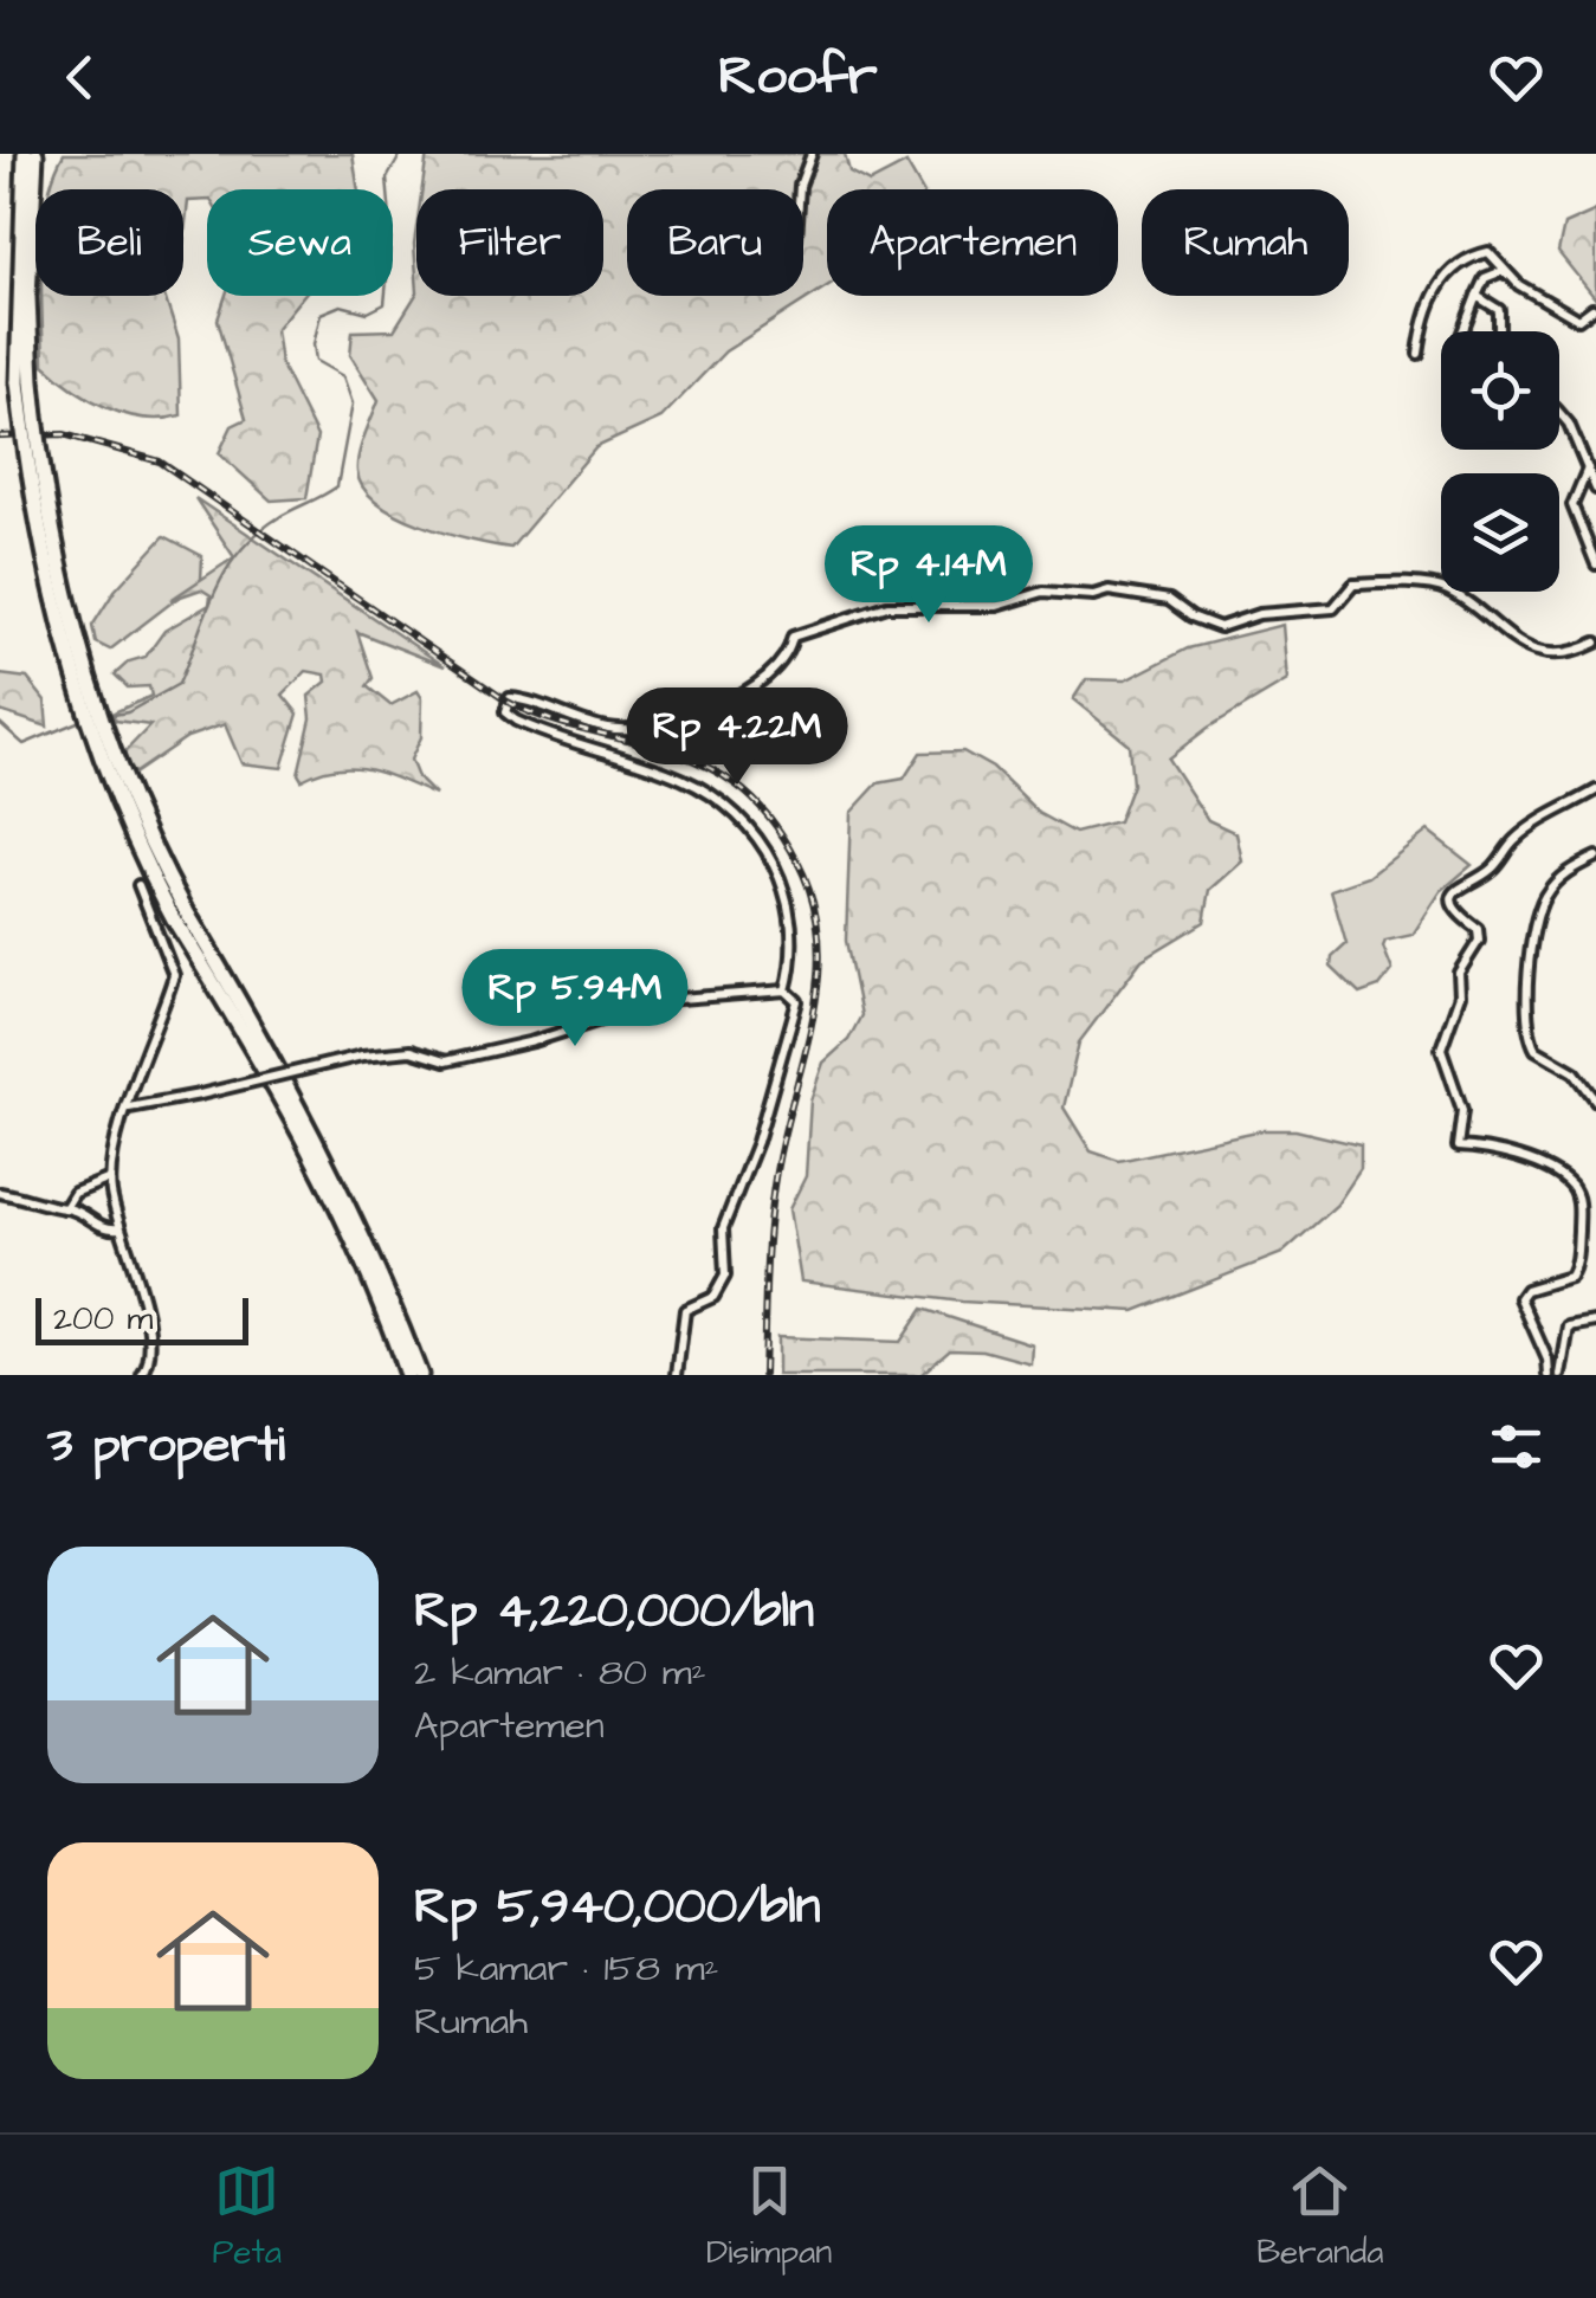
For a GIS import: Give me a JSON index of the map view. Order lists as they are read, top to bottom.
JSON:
{
  "scale_bar": "200 m",
  "page": {
    "header": "Roofr",
    "chip": [
      "Beli",
      "Sewa",
      "Filter",
      "Baru",
      "Apartemen",
      "Rumah"
    ],
    "price": ["Rp 4.14M", "Rp 4.22M", "Rp 5.94M"],
    "scale": "200 m",
    "heading": "3 properti",
    "list": [
      {
        "name": "Rp 4,220,000/bln",
        "note": "2 kamar · 80 m² · Apartemen"
      },
      {
        "name": "Rp 5,940,000/bln",
        "note": "5 kamar · 158 m² · Rumah"
      }
    ],
    "tabs": ["Peta", "Disimpan", "Beranda"]
  }
}
